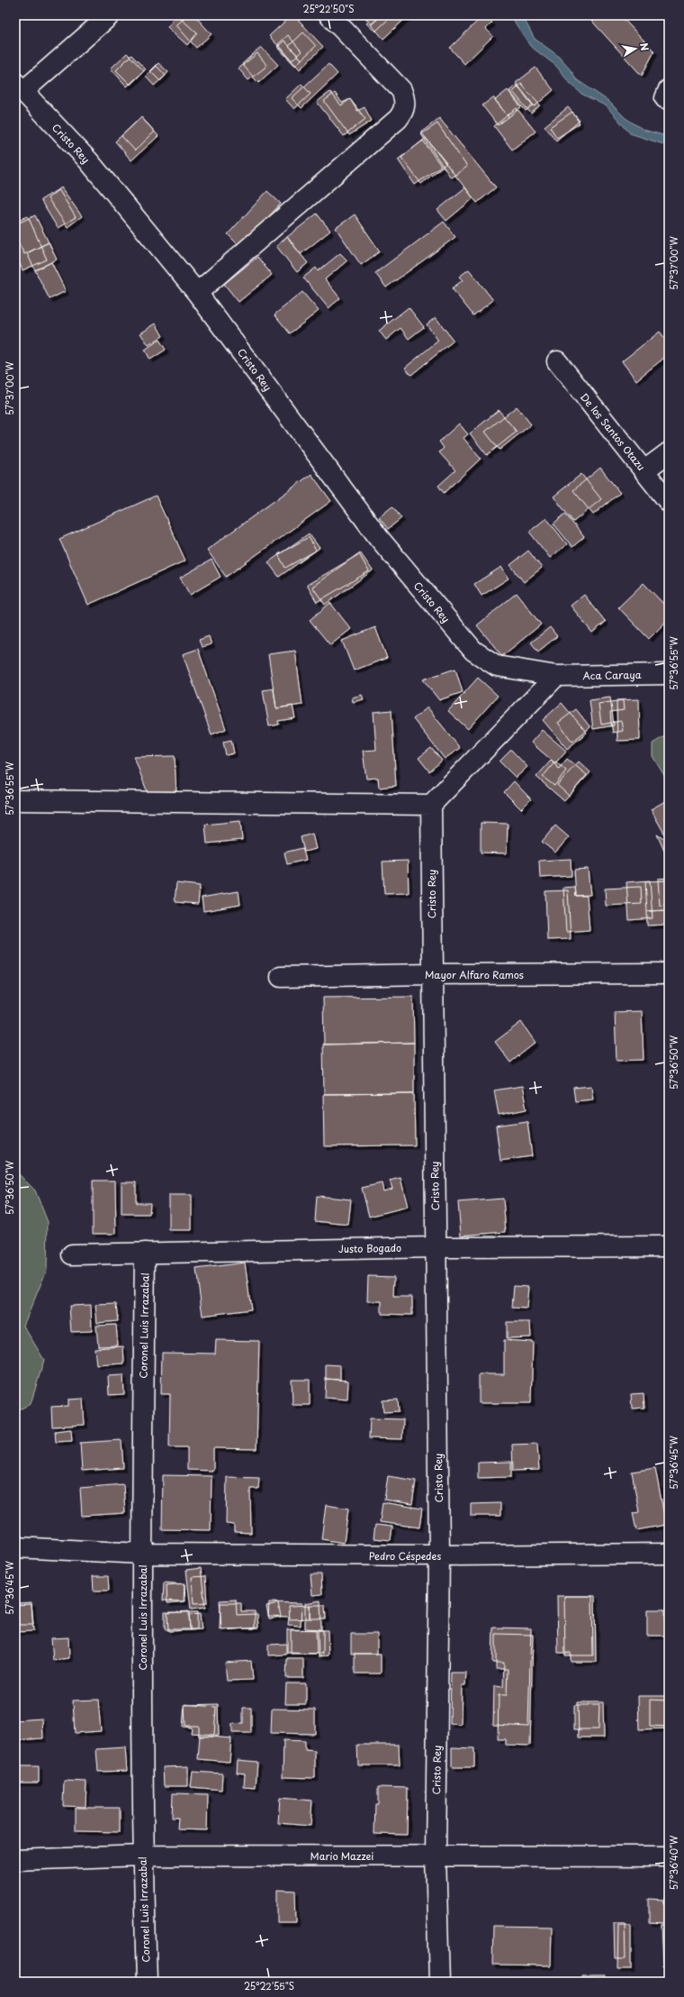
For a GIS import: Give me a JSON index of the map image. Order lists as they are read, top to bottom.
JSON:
{
  "streets": {
    "street": [
      "Cristo Rey",
      "De los Santos Otazu",
      "Aca Caraya",
      "Mayor Alfaro Ramos",
      "Justo Bogado",
      "Coronel Luis Irrazabal",
      "Pedro Céspedes",
      "Mario Mazzei"
    ]
  },
  "crossings": [
    ["Cristo Rey", "Aca Caraya"],
    ["Cristo Rey", "Mayor Alfaro Ramos"],
    ["Cristo Rey", "Justo Bogado"],
    ["Cristo Rey", "Pedro Céspedes"],
    ["Cristo Rey", "Mario Mazzei"],
    ["Justo Bogado", "Coronel Luis Irrazabal"],
    ["Coronel Luis Irrazabal", "Pedro Céspedes"],
    ["Coronel Luis Irrazabal", "Mario Mazzei"]
  ],
  "north": "right",
  "coordinates": [
    "25°22'50\"S",
    "57°37'00\"W",
    "57°36'55\"W",
    "57°36'50\"W",
    "57°36'45\"W",
    "57°36'40\"W",
    "25°22'55\"S"
  ]
}
